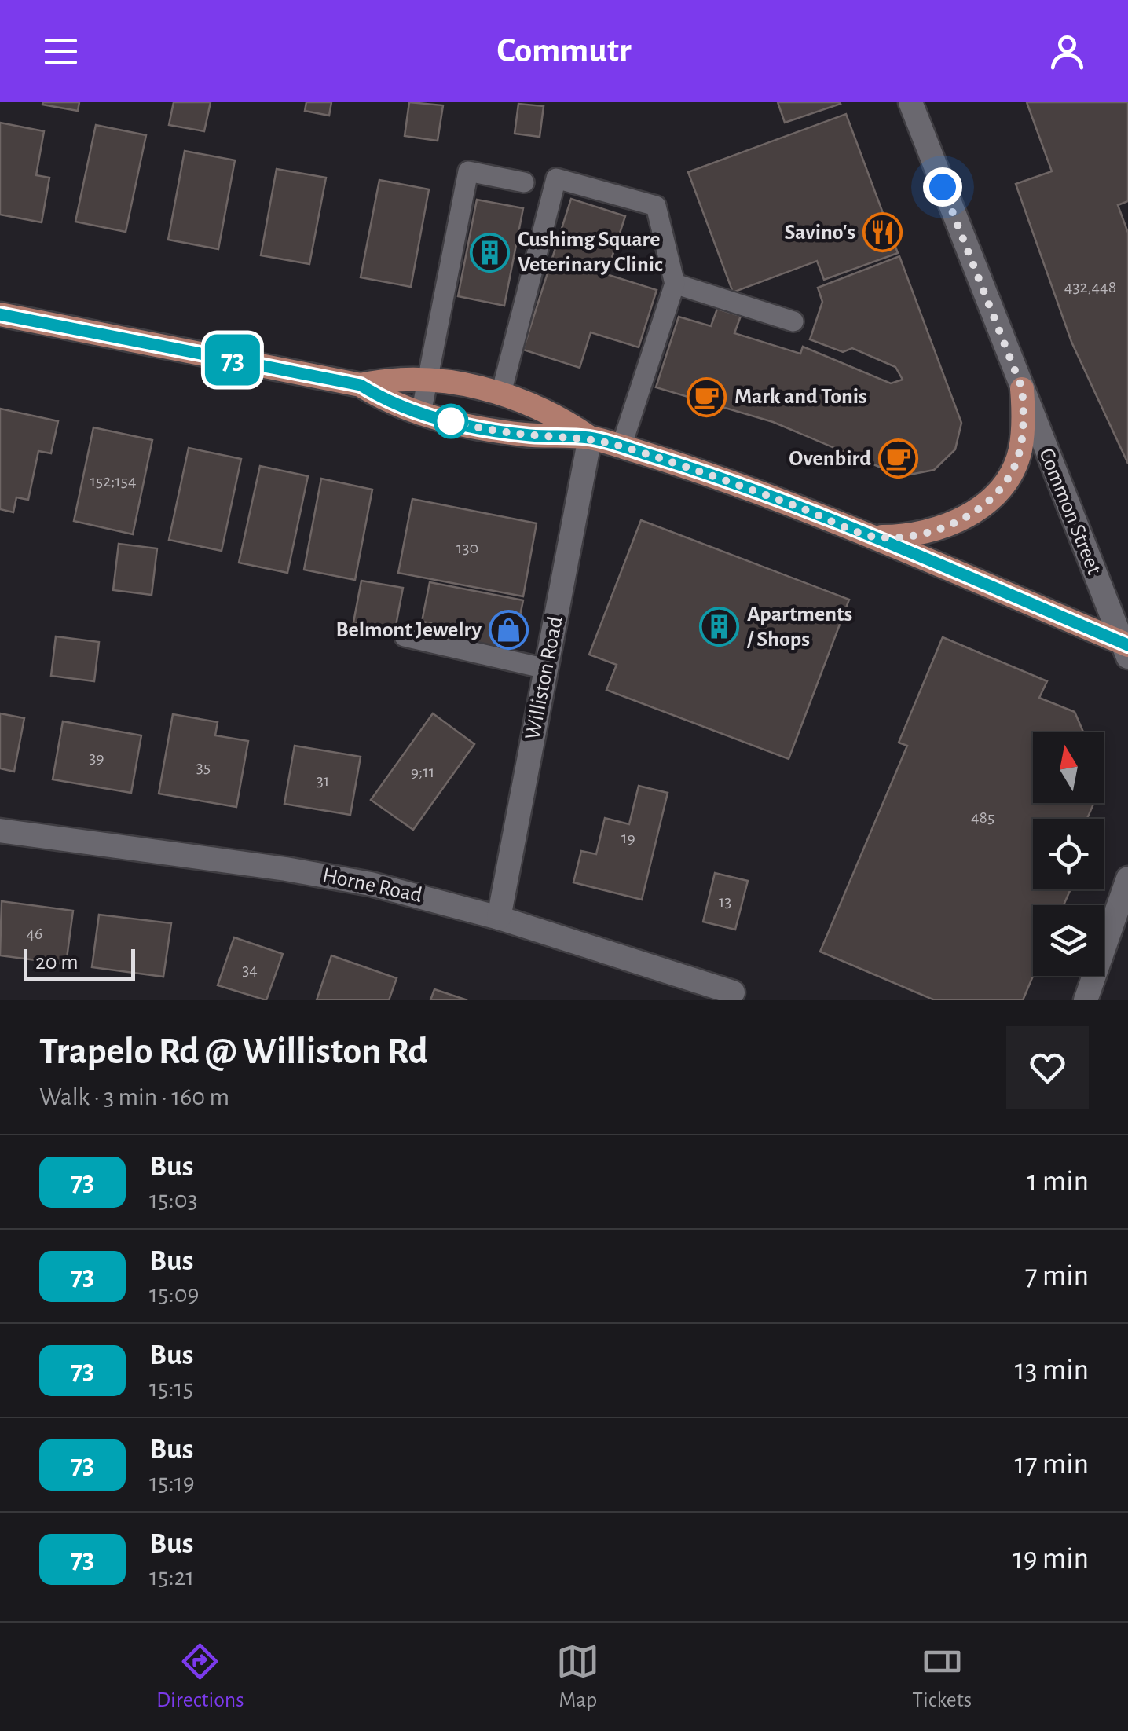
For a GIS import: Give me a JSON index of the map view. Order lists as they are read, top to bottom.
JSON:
{
  "streets": {
    "street": ["Common Street", "Williston Road", "Horne Road"]
  },
  "crossings": [
    ["Williston Road", "Horne Road"]
  ],
  "places": {
    "restaurant": ["Savino's"],
    "building": ["Cushimg Square Veterinary Clinic", "Apartments / Shops"],
    "cafe": ["Mark and Tonis", "Ovenbird"],
    "shop": ["Belmont Jewelry"]
  },
  "lines": ["bus line 73"],
  "house_numbers": [
    "432,448",
    "152;154",
    "130",
    "39",
    "35",
    "9;11",
    "31",
    "485",
    "19",
    "13",
    "46",
    "34"
  ],
  "scale_bar": "20 m",
  "north": "top",
  "page": {
    "header": "Commutr",
    "on_map": "73",
    "scale": "20 m",
    "heading": ["Trapelo Rd @ Williston Rd", "Walk · 3 min · 160 m"],
    "list": [
      {
        "mark": "73",
        "name": "Bus",
        "note": "15:03",
        "value": "1 min"
      },
      {
        "mark": "73",
        "name": "Bus",
        "note": "15:09",
        "value": "7 min"
      },
      {
        "mark": "73",
        "name": "Bus",
        "note": "15:15",
        "value": "13 min"
      },
      {
        "mark": "73",
        "name": "Bus",
        "note": "15:19",
        "value": "17 min"
      },
      {
        "mark": "73",
        "name": "Bus",
        "note": "15:21",
        "value": "19 min"
      }
    ],
    "tabs": ["Directions", "Map", "Tickets"]
  }
}
